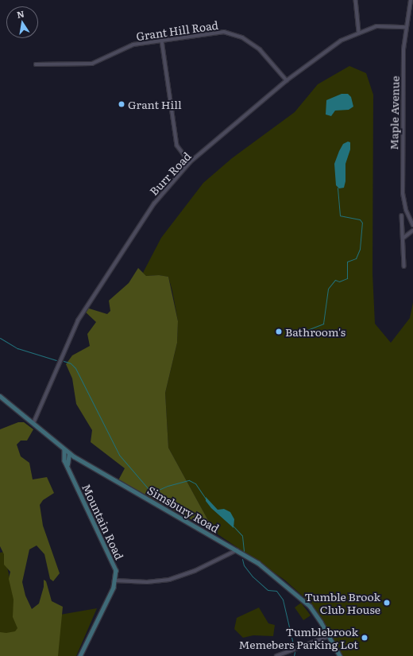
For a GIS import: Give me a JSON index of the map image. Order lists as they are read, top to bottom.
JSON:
{
  "streets": {
    "main road": ["Simsbury Road", "Mountain Road"],
    "street": ["Grant Hill Road", "Maple Avenue", "Burr Road"]
  },
  "crossings": [
    ["Grant Hill Road", "Burr Road"],
    ["Maple Avenue", "Burr Road"],
    ["Burr Road", "Simsbury Road"],
    ["Simsbury Road", "Mountain Road"]
  ],
  "places": [
    "Grant Hill",
    "Bathroom's",
    "Tumble Brook Club House",
    "Tumblebrook Memebers Parking Lot"
  ],
  "north": "top"
}
